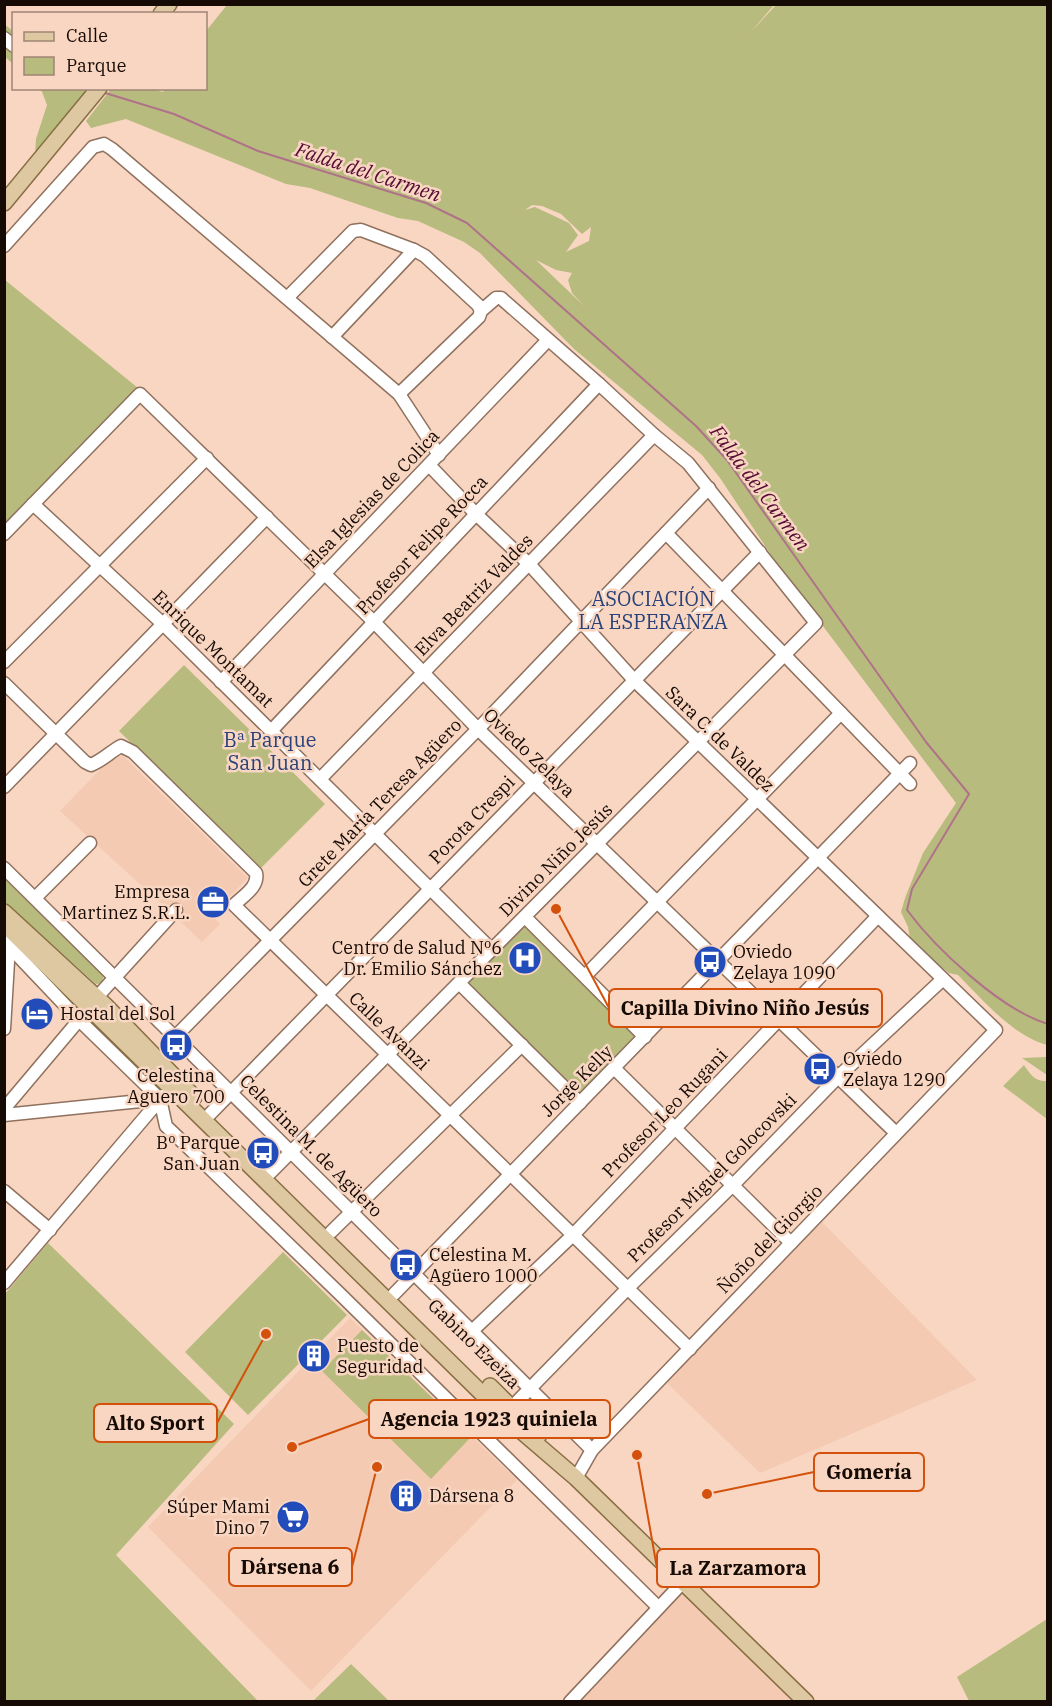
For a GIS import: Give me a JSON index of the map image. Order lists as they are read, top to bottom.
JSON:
{
  "streets": {
    "main road": ["Gabino Ezeiza"],
    "street": [
      "Elsa Iglesias de Colica",
      "Profesor Felipe Rocca",
      "Elva Beatriz Valdes",
      "Enrique Montamat",
      "Sara C. de Valdez",
      "Oviedo Zelaya",
      "Grete María Teresa Agüero",
      "Porota Crespi",
      "Divino Niño Jesús",
      "Calle Avanzi",
      "Jorge Kelly",
      "Profesor Leo Rugani",
      "Celestina M. de Agüero",
      "Profesor Miguel Golocovski",
      "Ñoño del Giorgio"
    ]
  },
  "crossings": [
    ["Elsa Iglesias de Colica", "Enrique Montamat"],
    ["Elsa Iglesias de Colica", "Sara C. de Valdez"],
    ["Elsa Iglesias de Colica", "Oviedo Zelaya"],
    ["Profesor Felipe Rocca", "Enrique Montamat"],
    ["Profesor Felipe Rocca", "Sara C. de Valdez"],
    ["Profesor Felipe Rocca", "Oviedo Zelaya"],
    ["Elva Beatriz Valdes", "Enrique Montamat"],
    ["Elva Beatriz Valdes", "Sara C. de Valdez"],
    ["Elva Beatriz Valdes", "Oviedo Zelaya"],
    ["Enrique Montamat", "Oviedo Zelaya"],
    ["Enrique Montamat", "Grete María Teresa Agüero"],
    ["Enrique Montamat", "Porota Crespi"],
    ["Enrique Montamat", "Divino Niño Jesús"],
    ["Sara C. de Valdez", "Grete María Teresa Agüero"],
    ["Sara C. de Valdez", "Porota Crespi"],
    ["Sara C. de Valdez", "Divino Niño Jesús"],
    ["Sara C. de Valdez", "Jorge Kelly"],
    ["Sara C. de Valdez", "Profesor Leo Rugani"],
    ["Sara C. de Valdez", "Profesor Miguel Golocovski"],
    ["Sara C. de Valdez", "Ñoño del Giorgio"],
    ["Oviedo Zelaya", "Grete María Teresa Agüero"],
    ["Oviedo Zelaya", "Porota Crespi"],
    ["Oviedo Zelaya", "Divino Niño Jesús"],
    ["Oviedo Zelaya", "Jorge Kelly"],
    ["Oviedo Zelaya", "Profesor Leo Rugani"],
    ["Oviedo Zelaya", "Profesor Miguel Golocovski"],
    ["Oviedo Zelaya", "Ñoño del Giorgio"],
    ["Grete María Teresa Agüero", "Calle Avanzi"],
    ["Grete María Teresa Agüero", "Celestina M. de Agüero"],
    ["Porota Crespi", "Divino Niño Jesús"],
    ["Porota Crespi", "Calle Avanzi"],
    ["Porota Crespi", "Celestina M. de Agüero"],
    ["Porota Crespi", "Gabino Ezeiza"],
    ["Divino Niño Jesús", "Calle Avanzi"],
    ["Divino Niño Jesús", "Celestina M. de Agüero"],
    ["Divino Niño Jesús", "Gabino Ezeiza"],
    ["Calle Avanzi", "Jorge Kelly"],
    ["Calle Avanzi", "Profesor Leo Rugani"],
    ["Calle Avanzi", "Profesor Miguel Golocovski"],
    ["Calle Avanzi", "Ñoño del Giorgio"],
    ["Jorge Kelly", "Celestina M. de Agüero"],
    ["Jorge Kelly", "Gabino Ezeiza"],
    ["Profesor Leo Rugani", "Celestina M. de Agüero"],
    ["Celestina M. de Agüero", "Profesor Miguel Golocovski"],
    ["Celestina M. de Agüero", "Ñoño del Giorgio"],
    ["Profesor Miguel Golocovski", "Gabino Ezeiza"],
    ["Ñoño del Giorgio", "Gabino Ezeiza"]
  ],
  "districts": ["ASOCIACIÓN LA ESPERANZA", "Bª Parque San Juan"],
  "water": ["Falda del Carmen"],
  "places": {
    "office": ["Empresa Martinez S.R.L."],
    "other": [
      "Capilla Divino Niño Jesús",
      "Alto Sport",
      "Agencia 1923 quiniela",
      "La Zarzamora",
      "Dársena 6",
      "Gomería"
    ],
    "hospital": ["Centro de Salud Nº6 Dr. Emilio Sánchez"],
    "bus stop": [
      "Oviedo Zelaya 1090",
      "Celestina Aguero 700",
      "Oviedo Zelaya 1290",
      "Bº Parque San Juan",
      "Celestina M. Agüero 1000"
    ],
    "hotel": ["Hostal del Sol"],
    "building": ["Puesto de Seguridad", "Dársena 8"],
    "supermarket": ["Súper Mami Dino 7"]
  },
  "legend": ["Calle", "Parque"]
}
